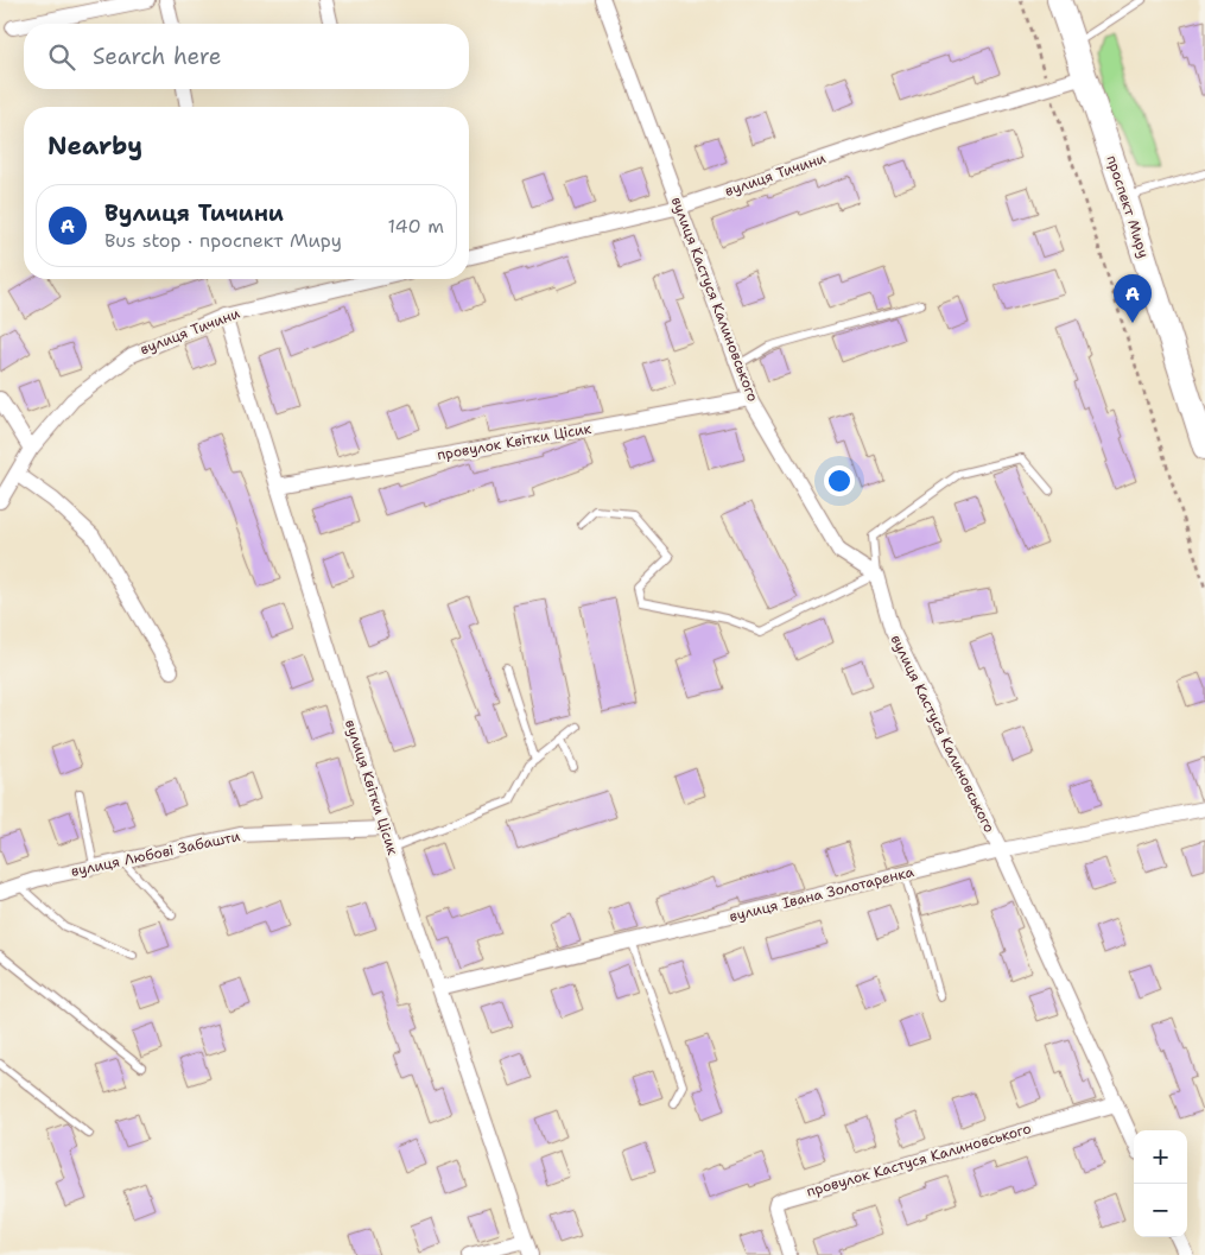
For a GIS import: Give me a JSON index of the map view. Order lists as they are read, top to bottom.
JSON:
{
  "streets": {
    "main road": ["проспект Миру"],
    "street": [
      "вулиця Тичини",
      "вулиця Кастуся Калиновського",
      "провулок Квітки Цісик",
      "вулиця Квітки Цісик",
      "вулиця Любові Забашти",
      "вулиця Івана Золотаренка",
      "провулок Кастуся Калиновського"
    ]
  },
  "crossings": [
    ["вулиця Тичини", "проспект Миру"],
    ["вулиця Тичини", "вулиця Кастуся Калиновського"],
    ["вулиця Тичини", "вулиця Квітки Цісик"],
    ["вулиця Кастуся Калиновського", "провулок Квітки Цісик"],
    ["вулиця Кастуся Калиновського", "вулиця Івана Золотаренка"],
    ["вулиця Кастуся Калиновського", "провулок Кастуся Калиновського"],
    ["провулок Квітки Цісик", "вулиця Квітки Цісик"],
    ["вулиця Квітки Цісик", "вулиця Любові Забашти"],
    ["вулиця Квітки Цісик", "вулиця Івана Золотаренка"]
  ],
  "page": {
    "search": "Search here",
    "heading": "Nearby",
    "list": [
      {
        "mark": "A",
        "name": "Вулиця Тичини",
        "note": "Bus stop · проспект Миру",
        "value": "140 m"
      }
    ],
    "pins": "A",
    "map_buttons": ["+", "−"]
  }
}
